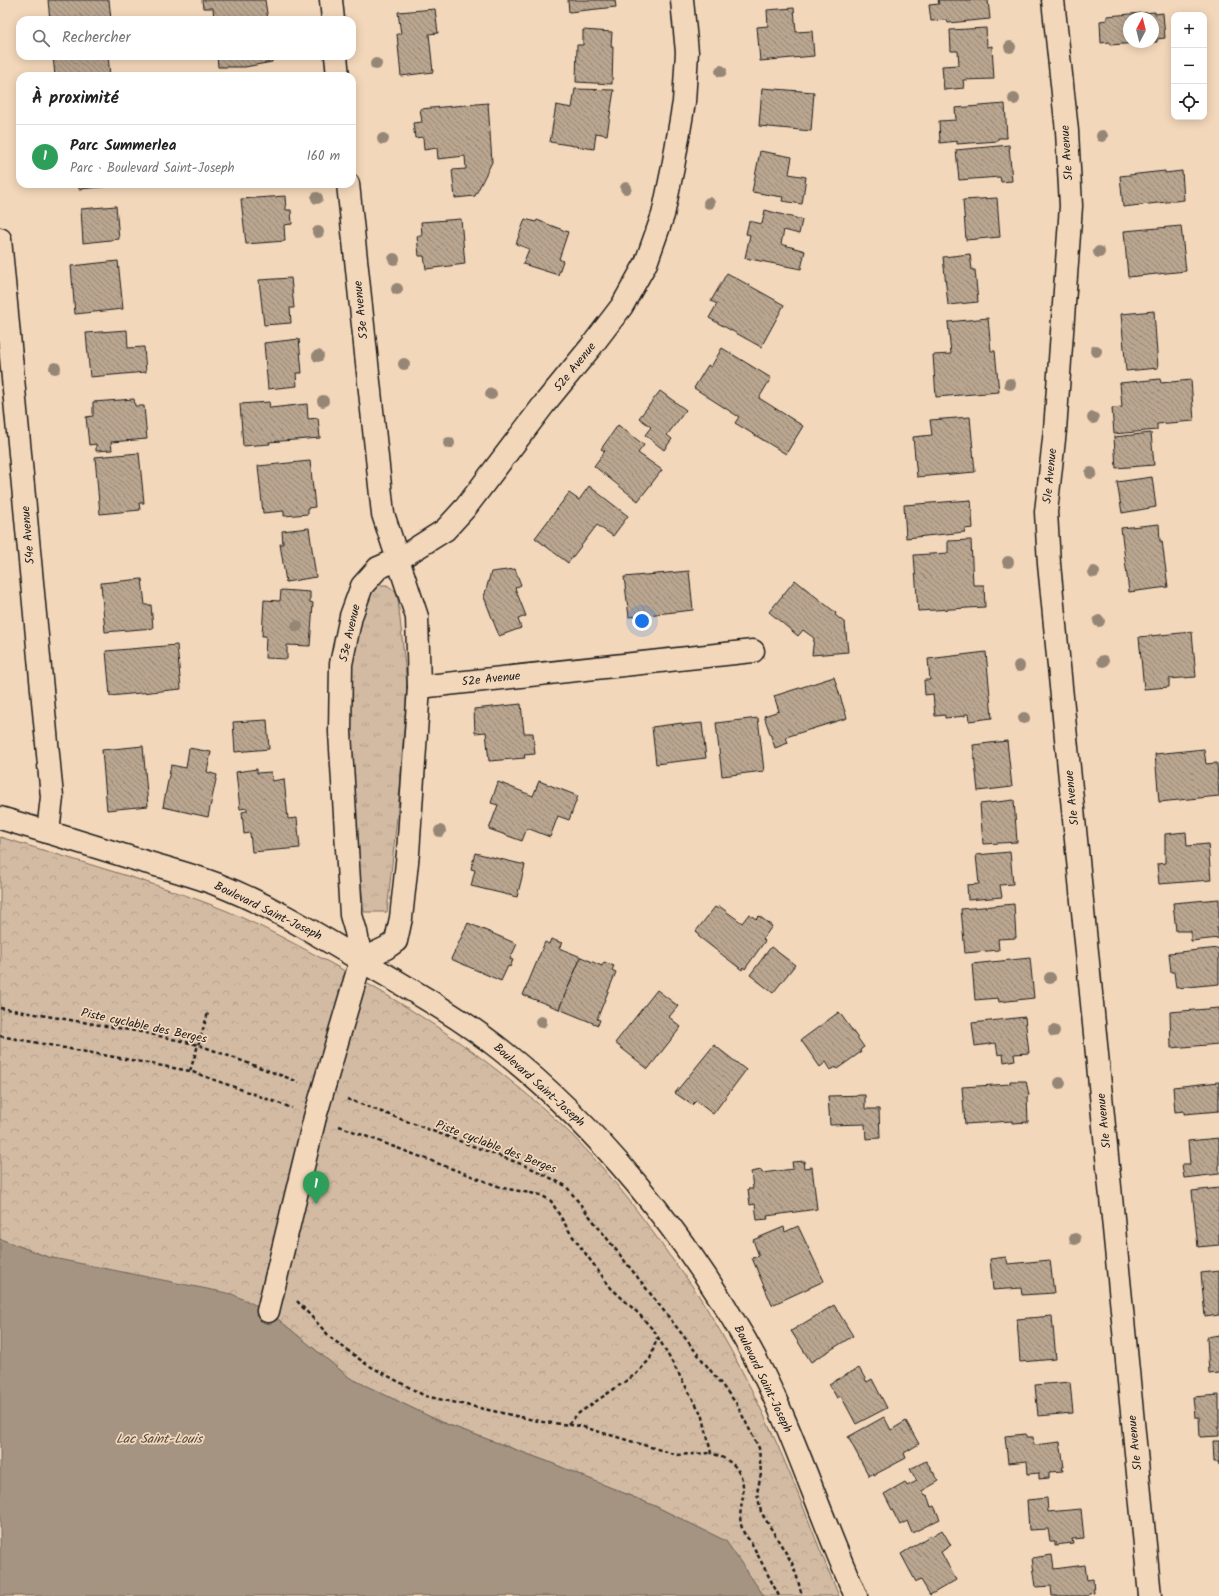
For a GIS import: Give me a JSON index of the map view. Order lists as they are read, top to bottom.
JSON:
{
  "streets": {
    "street": [
      "51e Avenue",
      "53e Avenue",
      "52e Avenue",
      "54e Avenue",
      "Boulevard Saint-Joseph"
    ],
    "path": ["Piste cyclable des Berges"]
  },
  "crossings": [
    ["53e Avenue", "52e Avenue"],
    ["53e Avenue", "Boulevard Saint-Joseph"],
    ["54e Avenue", "Boulevard Saint-Joseph"]
  ],
  "water": ["Lac Saint-Louis"],
  "north": "top",
  "page": {
    "map_buttons": ["+", "−"],
    "search": "Rechercher",
    "heading": "À proximité",
    "list": [
      {
        "mark": "1",
        "name": "Parc Summerlea",
        "note": "Parc · Boulevard Saint-Joseph",
        "value": "160 m"
      }
    ],
    "pins": "1"
  }
}
